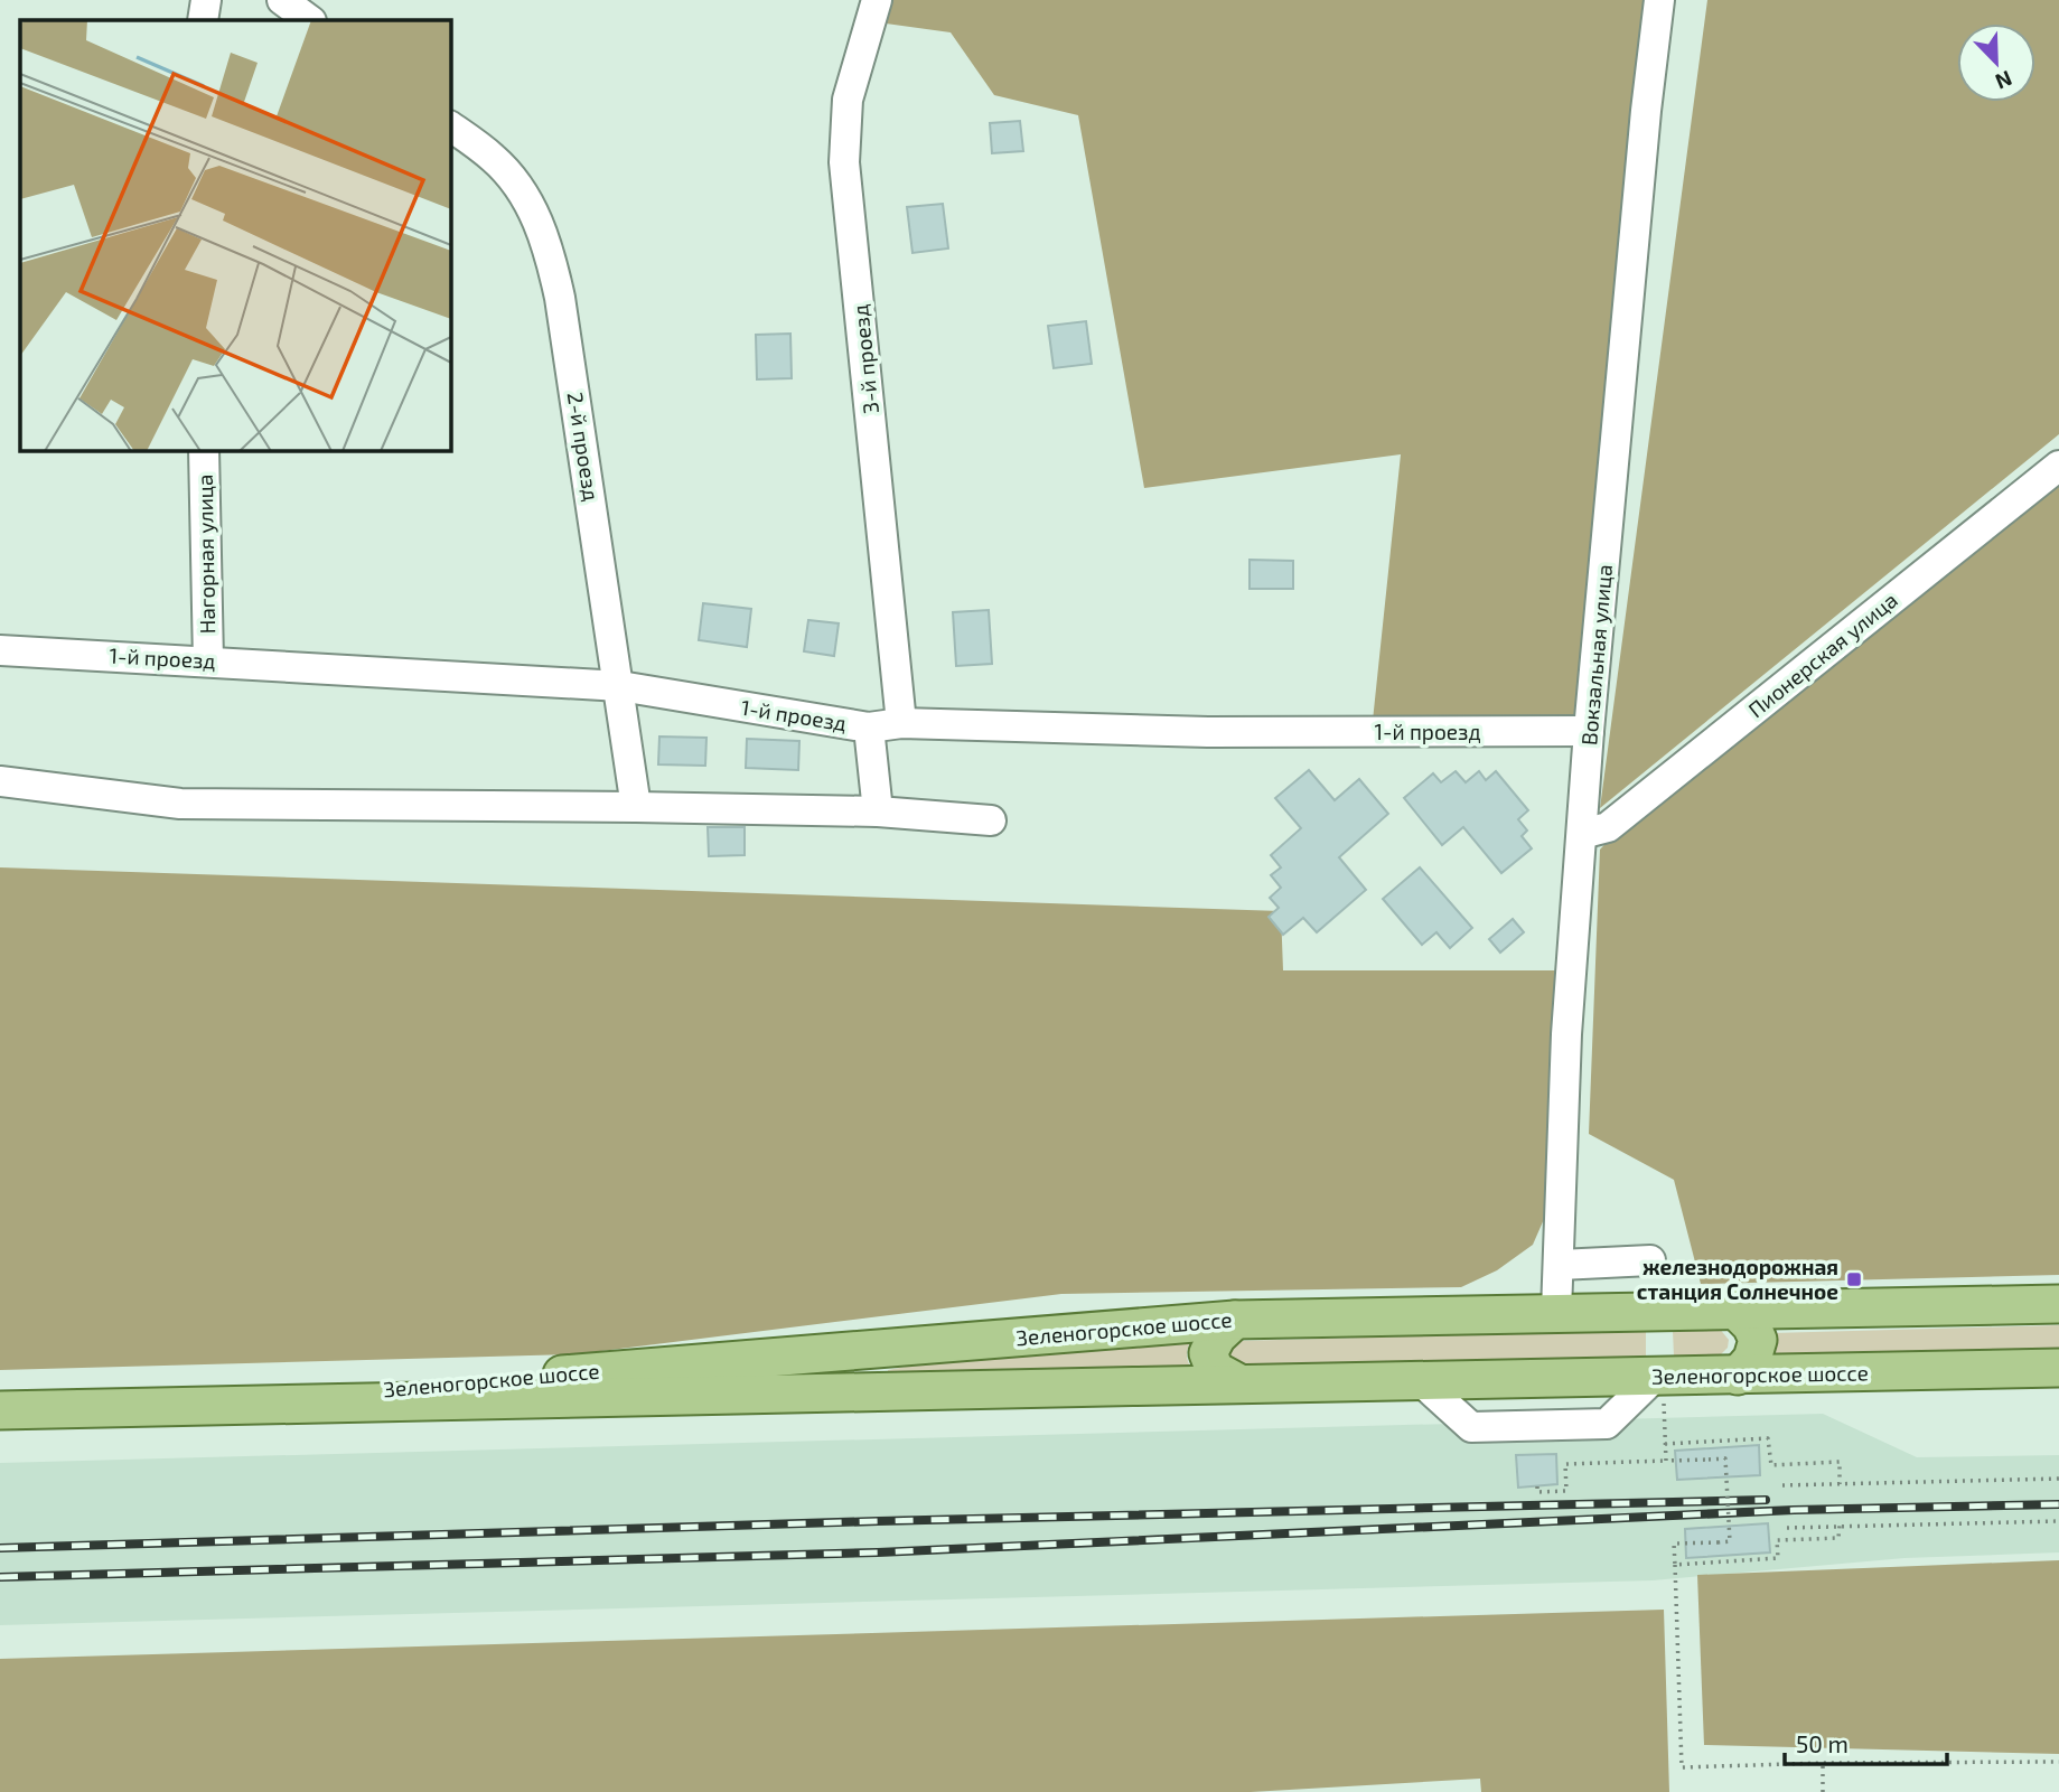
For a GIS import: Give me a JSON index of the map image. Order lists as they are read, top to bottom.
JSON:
{
  "streets": {
    "main road": ["Зеленогорское шоссе"],
    "street": [
      "3-й проезд",
      "2-й проезд",
      "Нагорная улица",
      "Вокзальная улица",
      "Пионерская улица",
      "1-й проезд"
    ]
  },
  "crossings": [
    ["3-й проезд", "1-й проезд"],
    ["2-й проезд", "1-й проезд"],
    ["Нагорная улица", "1-й проезд"],
    ["Вокзальная улица", "Пионерская улица"],
    ["Вокзальная улица", "1-й проезд"],
    ["Вокзальная улица", "Зеленогорское шоссе"]
  ],
  "places": {
    "transit": ["железнодорожная станция Солнечное"]
  },
  "scale_bar": "50 m",
  "north": "bottom right"
}
